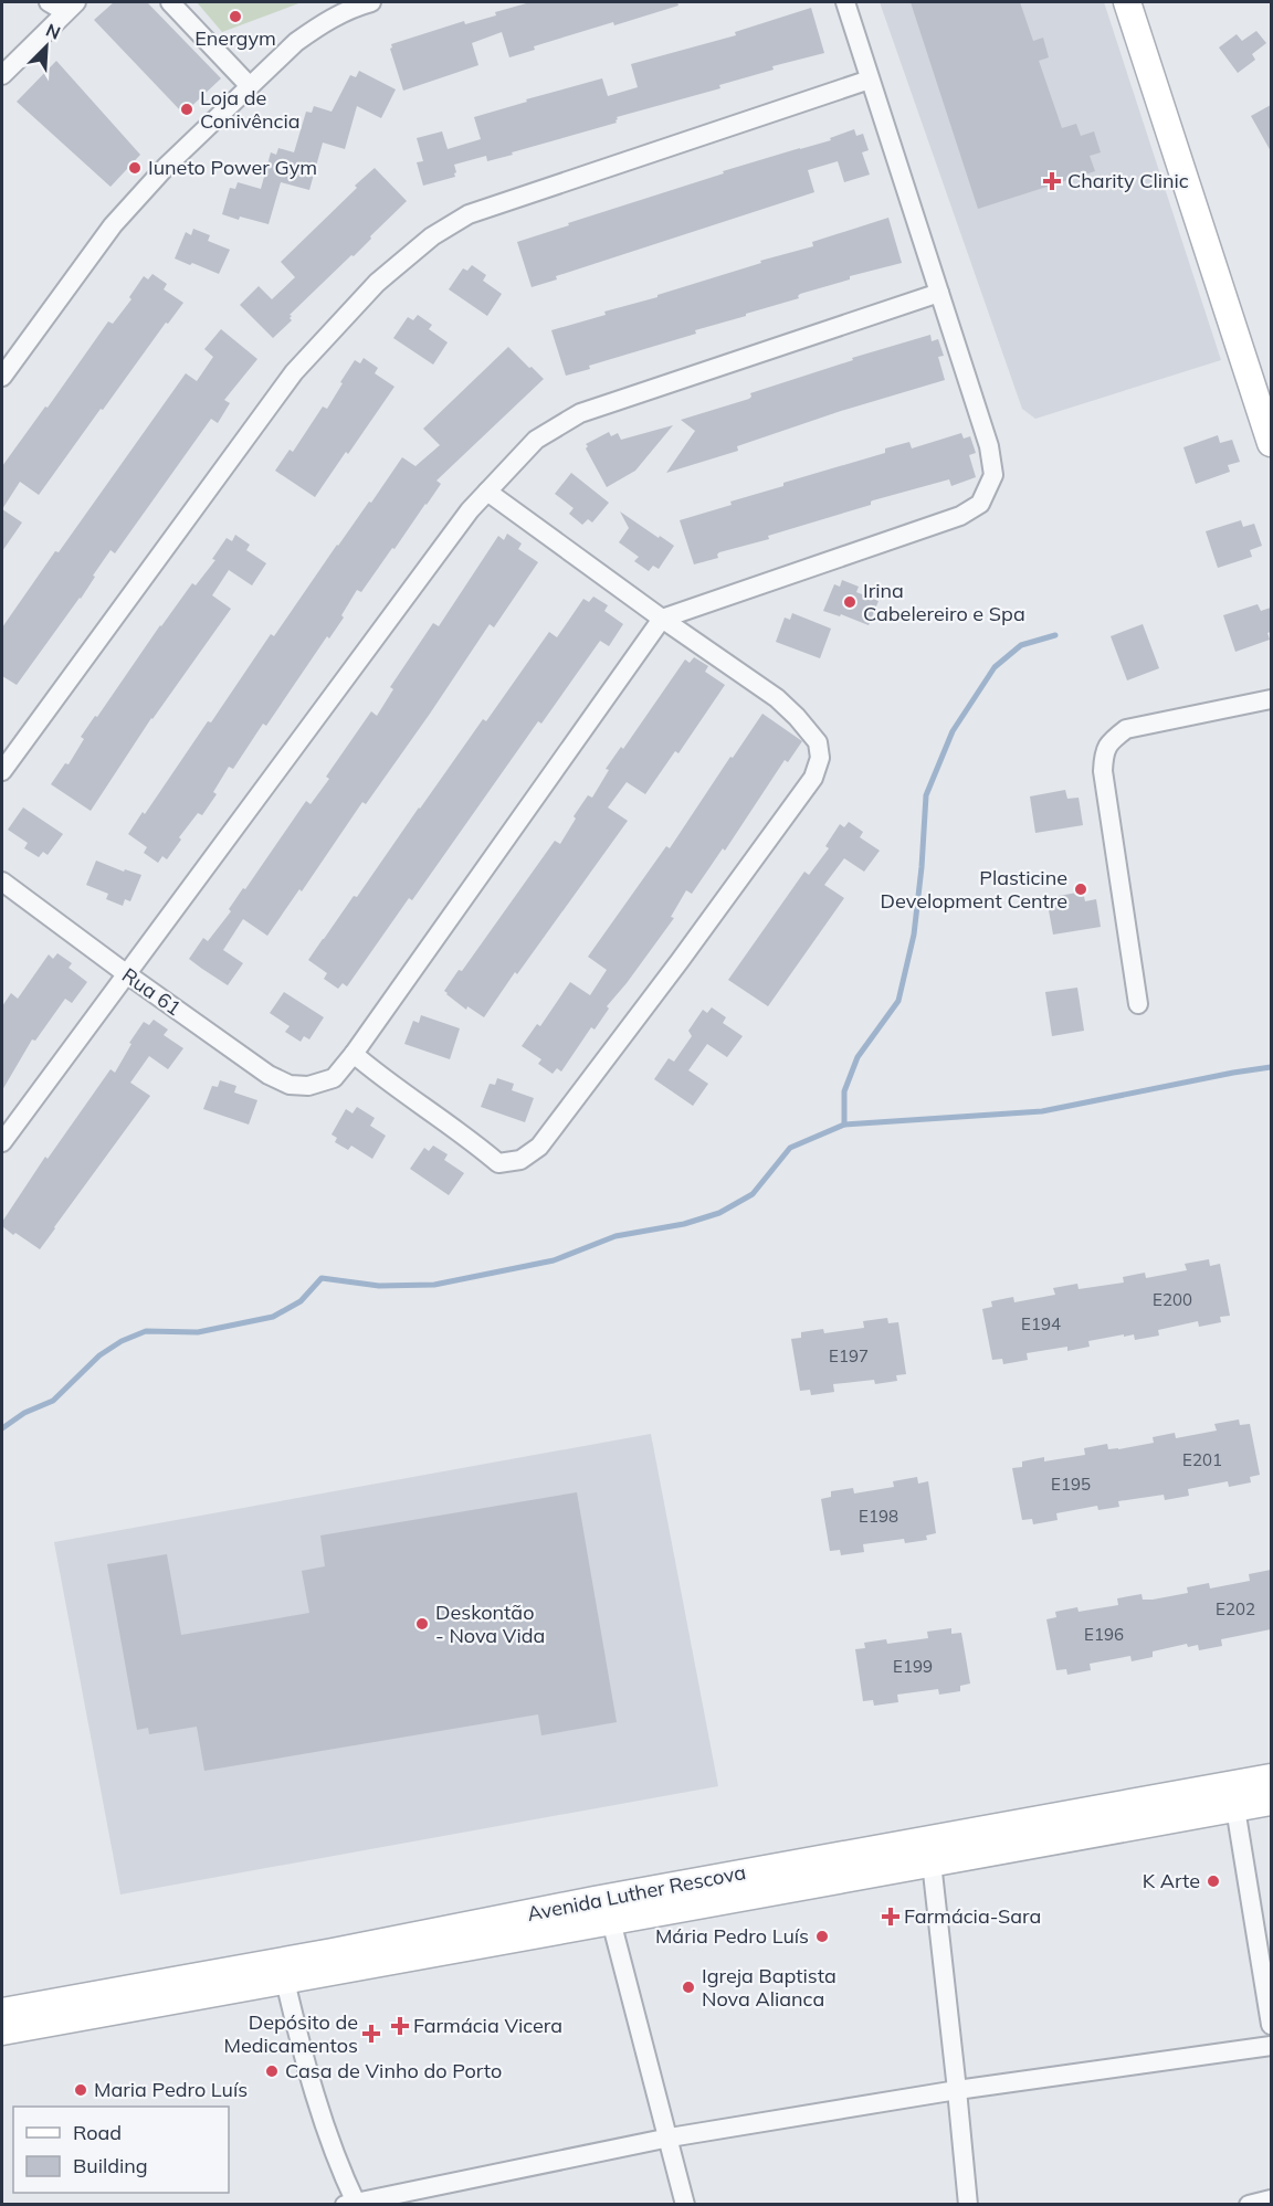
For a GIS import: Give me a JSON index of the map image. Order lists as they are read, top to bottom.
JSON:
{
  "streets": {
    "main road": ["Avenida Luther Rescova"],
    "street": ["Rua 61"]
  },
  "places": {
    "other": [
      "Energym",
      "Loja de Conivência",
      "Iuneto Power Gym",
      "Irina Cabelereiro e Spa",
      "Plasticine Development Centre",
      "Deskontão - Nova Vida",
      "K Arte",
      "Mária Pedro Luís",
      "Igreja Baptista Nova Alianca",
      "Casa de Vinho do Porto",
      "Maria Pedro Luís"
    ],
    "health": [
      "Charity Clinic",
      "Farmácia-Sara",
      "Farmácia Vicera",
      "Depósito de Medicamentos"
    ]
  },
  "house_numbers": [
    "E200",
    "E194",
    "E197",
    "E201",
    "E195",
    "E198",
    "E202",
    "E196",
    "E199"
  ],
  "legend": ["Road", "Building"],
  "north": "top right"
}
